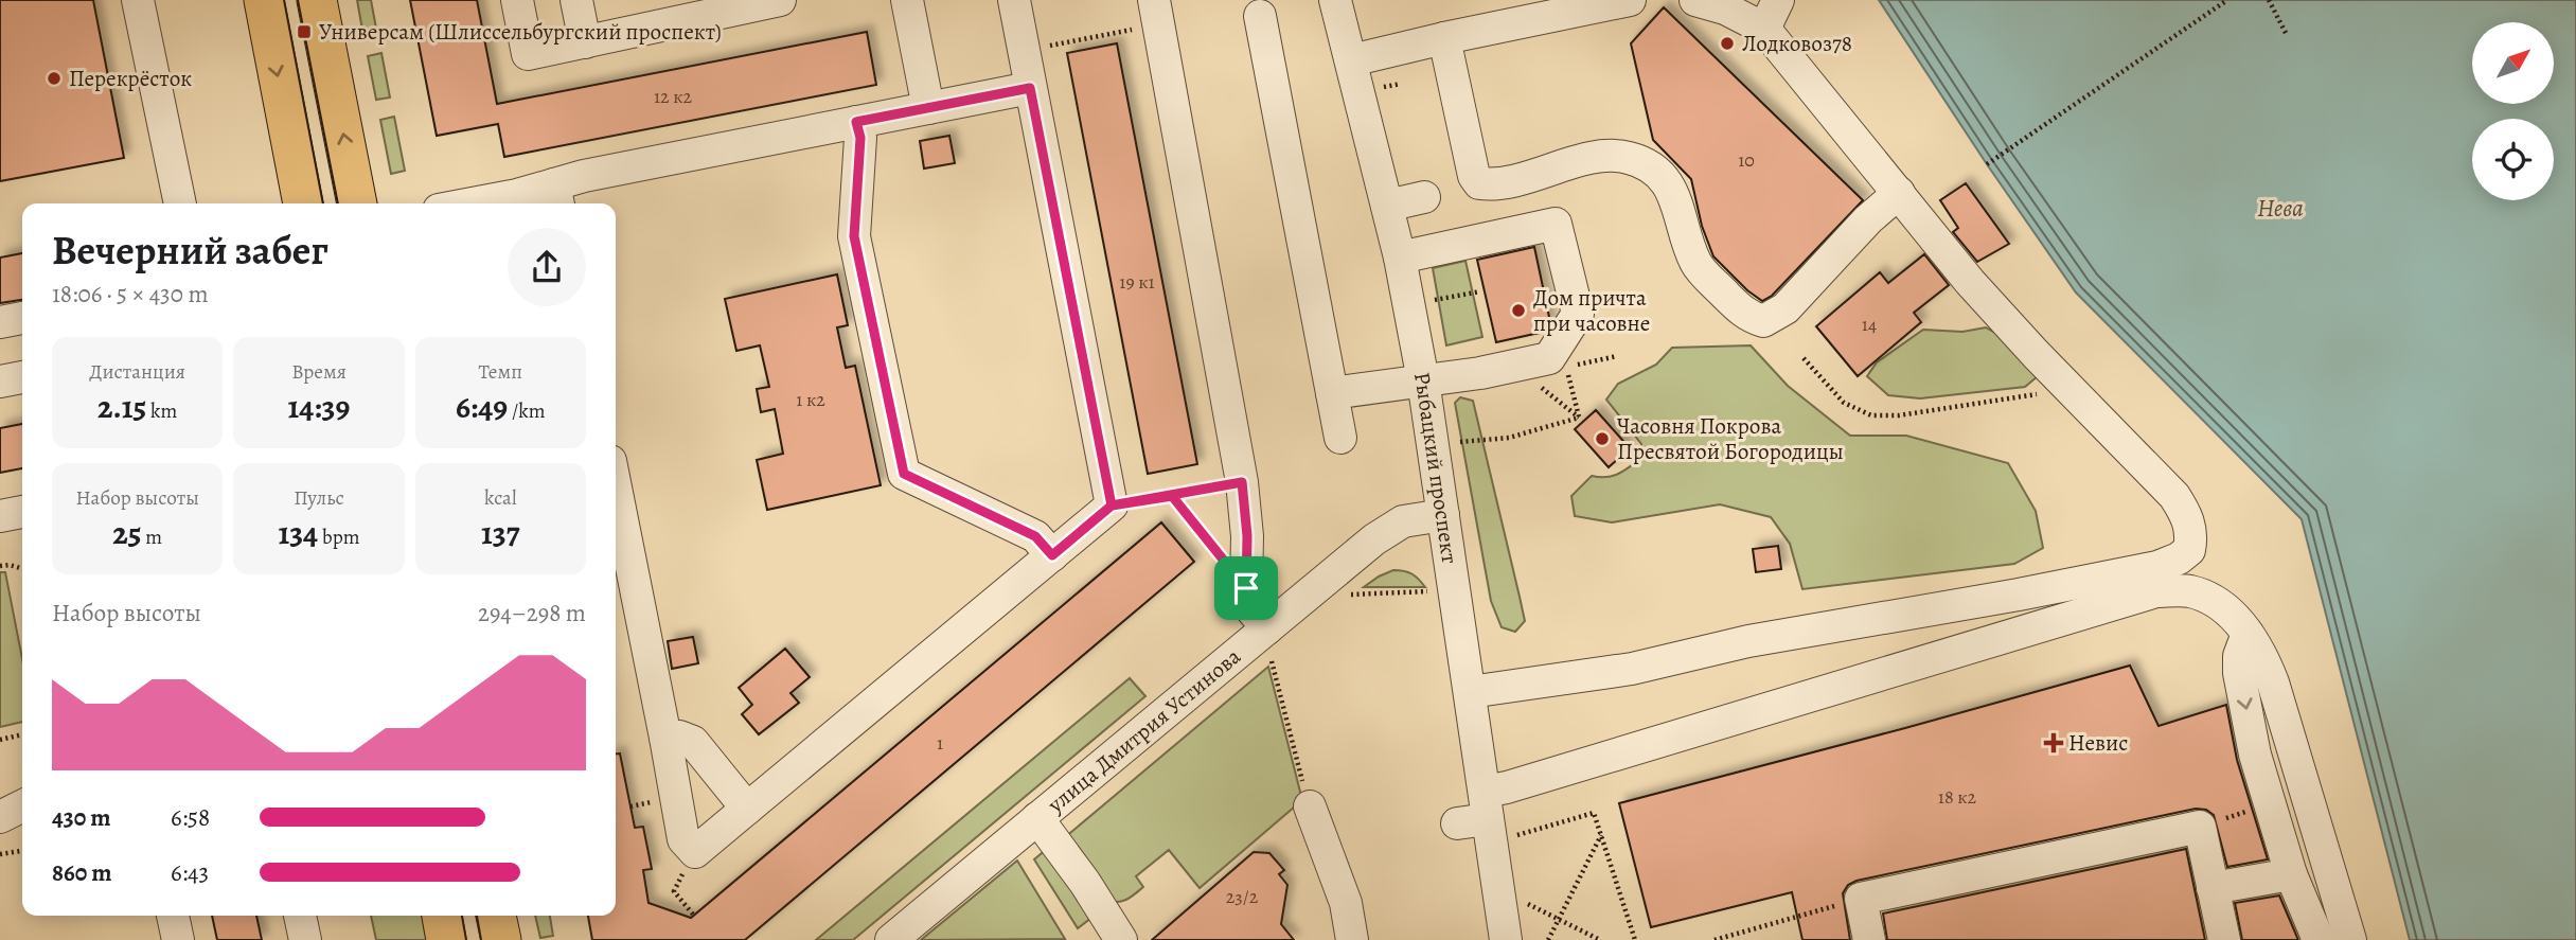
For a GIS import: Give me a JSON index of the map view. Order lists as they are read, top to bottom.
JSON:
{
  "streets": {
    "street": ["Рыбацкий проспект", "улица Дмитрия Устинова"]
  },
  "crossings": [
    ["Рыбацкий проспект", "улица Дмитрия Устинова"]
  ],
  "water": ["Нева"],
  "places": {
    "transit": ["Универсам (Шлиссельбургский проспект)"],
    "other": [
      "Лодковоз78",
      "Перекрёсток",
      "Дом причта при часовне",
      "Часовня Покрова Пресвятой Богородицы"
    ],
    "health": ["Невис"]
  },
  "house_numbers": [
    "12 к2",
    "10",
    "19 к1",
    "14",
    "1 к2",
    "1",
    "18 к2",
    "23/2"
  ],
  "north": "top right",
  "page": {
    "heading": ["Вечерний забег", "18:06 · 5 × 430 m"],
    "stats": [
      ["Дистанция", "2.15 km"],
      ["Время", "14:39"],
      ["Темп", "6:49 /km"],
      ["Набор высоты", "25 m"],
      ["Пульс", "134 bpm"],
      ["kcal", "137"]
    ],
    "chart": ["Набор высоты", "294–298 m"],
    "list": [
      {
        "name": "430 m",
        "note": "6:58"
      },
      {
        "name": "860 m",
        "note": "6:43"
      }
    ]
  }
}
